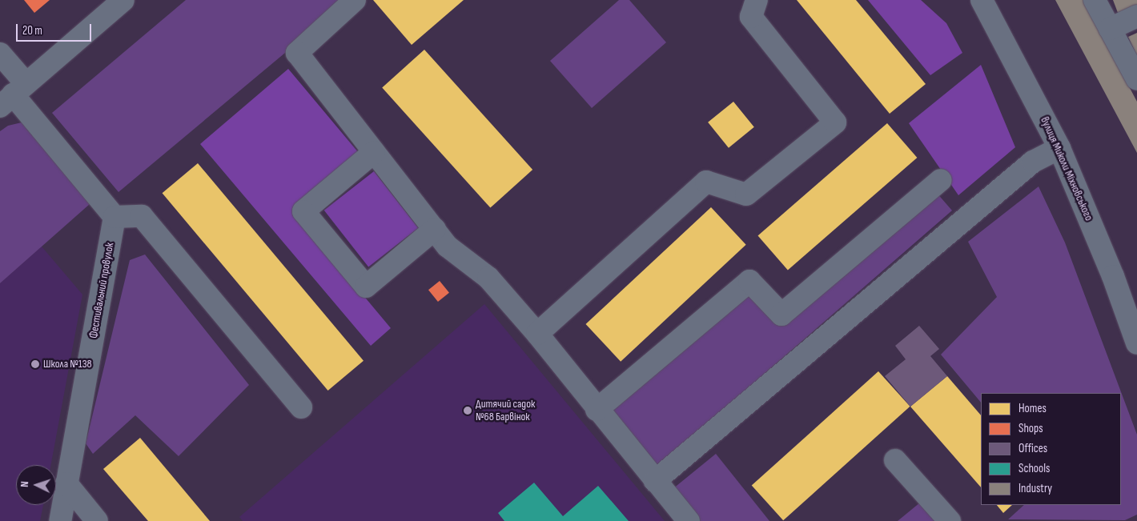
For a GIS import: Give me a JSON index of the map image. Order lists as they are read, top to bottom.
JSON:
{
  "streets": {
    "street": ["вулиця Миколи Міхновського", "Фестивальний провулок"]
  },
  "places": ["Школа №138", "Дитячий садок №68 Барвінок"],
  "legend": [
    "Homes",
    "Shops",
    "Offices",
    "Schools",
    "Industry"
  ],
  "scale_bar": "20 m",
  "north": "left"
}
